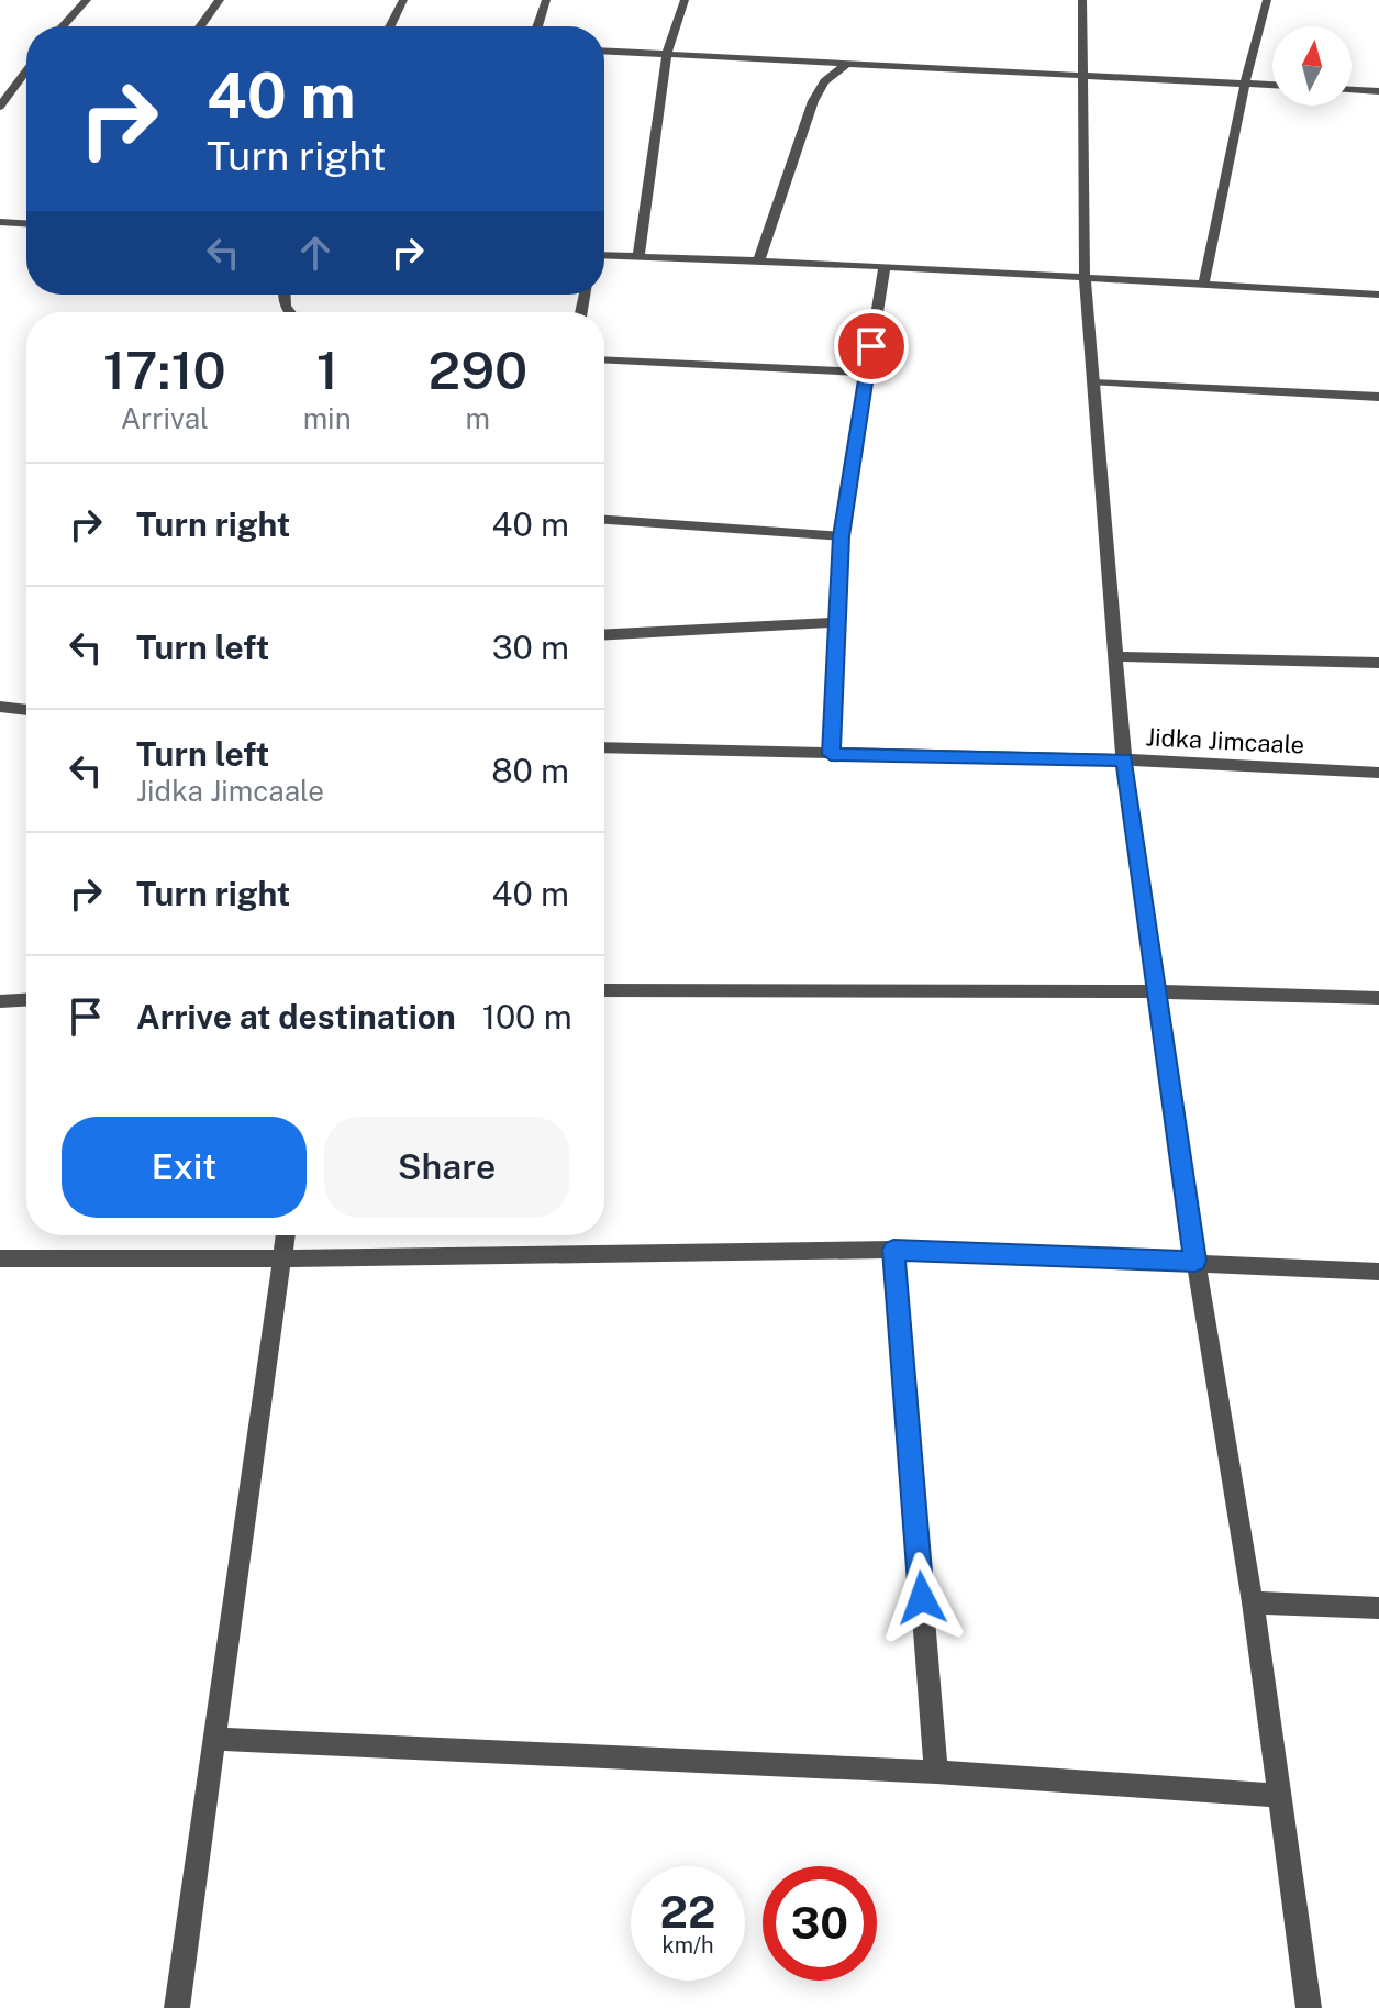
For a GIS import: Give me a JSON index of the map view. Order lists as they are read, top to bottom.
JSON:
{
  "streets": {
    "street": ["Jidka Jimcaale"]
  },
  "north": "top",
  "page": {
    "turn": ["40 m", "Turn right"],
    "eta": [
      "17:10",
      "Arrival",
      "1",
      "min",
      "290",
      "m"
    ],
    "list": [
      {
        "name": "Turn right",
        "value": "40 m"
      },
      {
        "name": "Turn left",
        "value": "30 m"
      },
      {
        "name": "Turn left",
        "note": "Jidka Jimcaale",
        "value": "80 m"
      },
      {
        "name": "Turn right",
        "value": "40 m"
      },
      {
        "name": "Arrive at destination",
        "value": "100 m"
      }
    ],
    "buttons": ["Exit", "Share"],
    "speed": "22 km/h",
    "limit": "30"
  }
}
